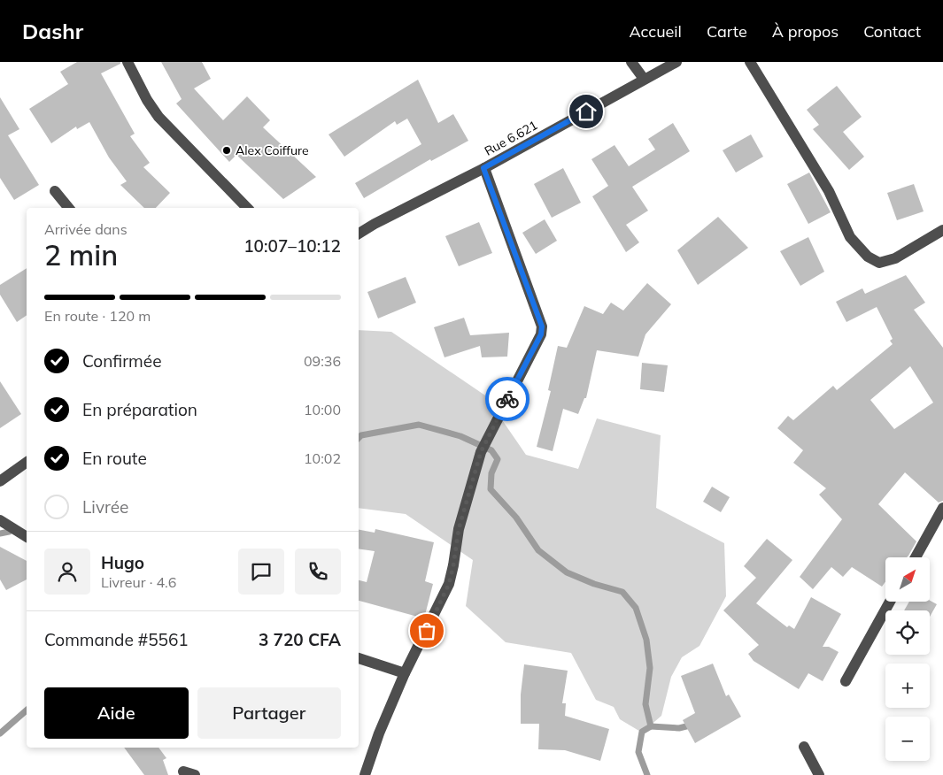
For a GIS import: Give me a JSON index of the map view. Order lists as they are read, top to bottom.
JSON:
{
  "streets": {
    "street": ["Rue 6.621"]
  },
  "places": ["Alex Coiffure"],
  "north": "top right",
  "page": {
    "header": "Dashr",
    "nav": [
      "Accueil",
      "Carte",
      "À propos",
      "Contact"
    ],
    "heading": ["2 min", "Arrivée dans", "10:07–10:12"],
    "panel": [
      "Hugo",
      "Livreur · 4.6",
      "Commande #5561",
      "3 720 CFA"
    ],
    "bar": "En route · 120 m",
    "list": [
      ["Confirmée", "09:36"],
      ["En préparation", "10:00"],
      ["En route", "10:02"],
      "Livrée"
    ],
    "map_buttons": ["+", "−"],
    "buttons": ["Aide", "Partager"]
  }
}
